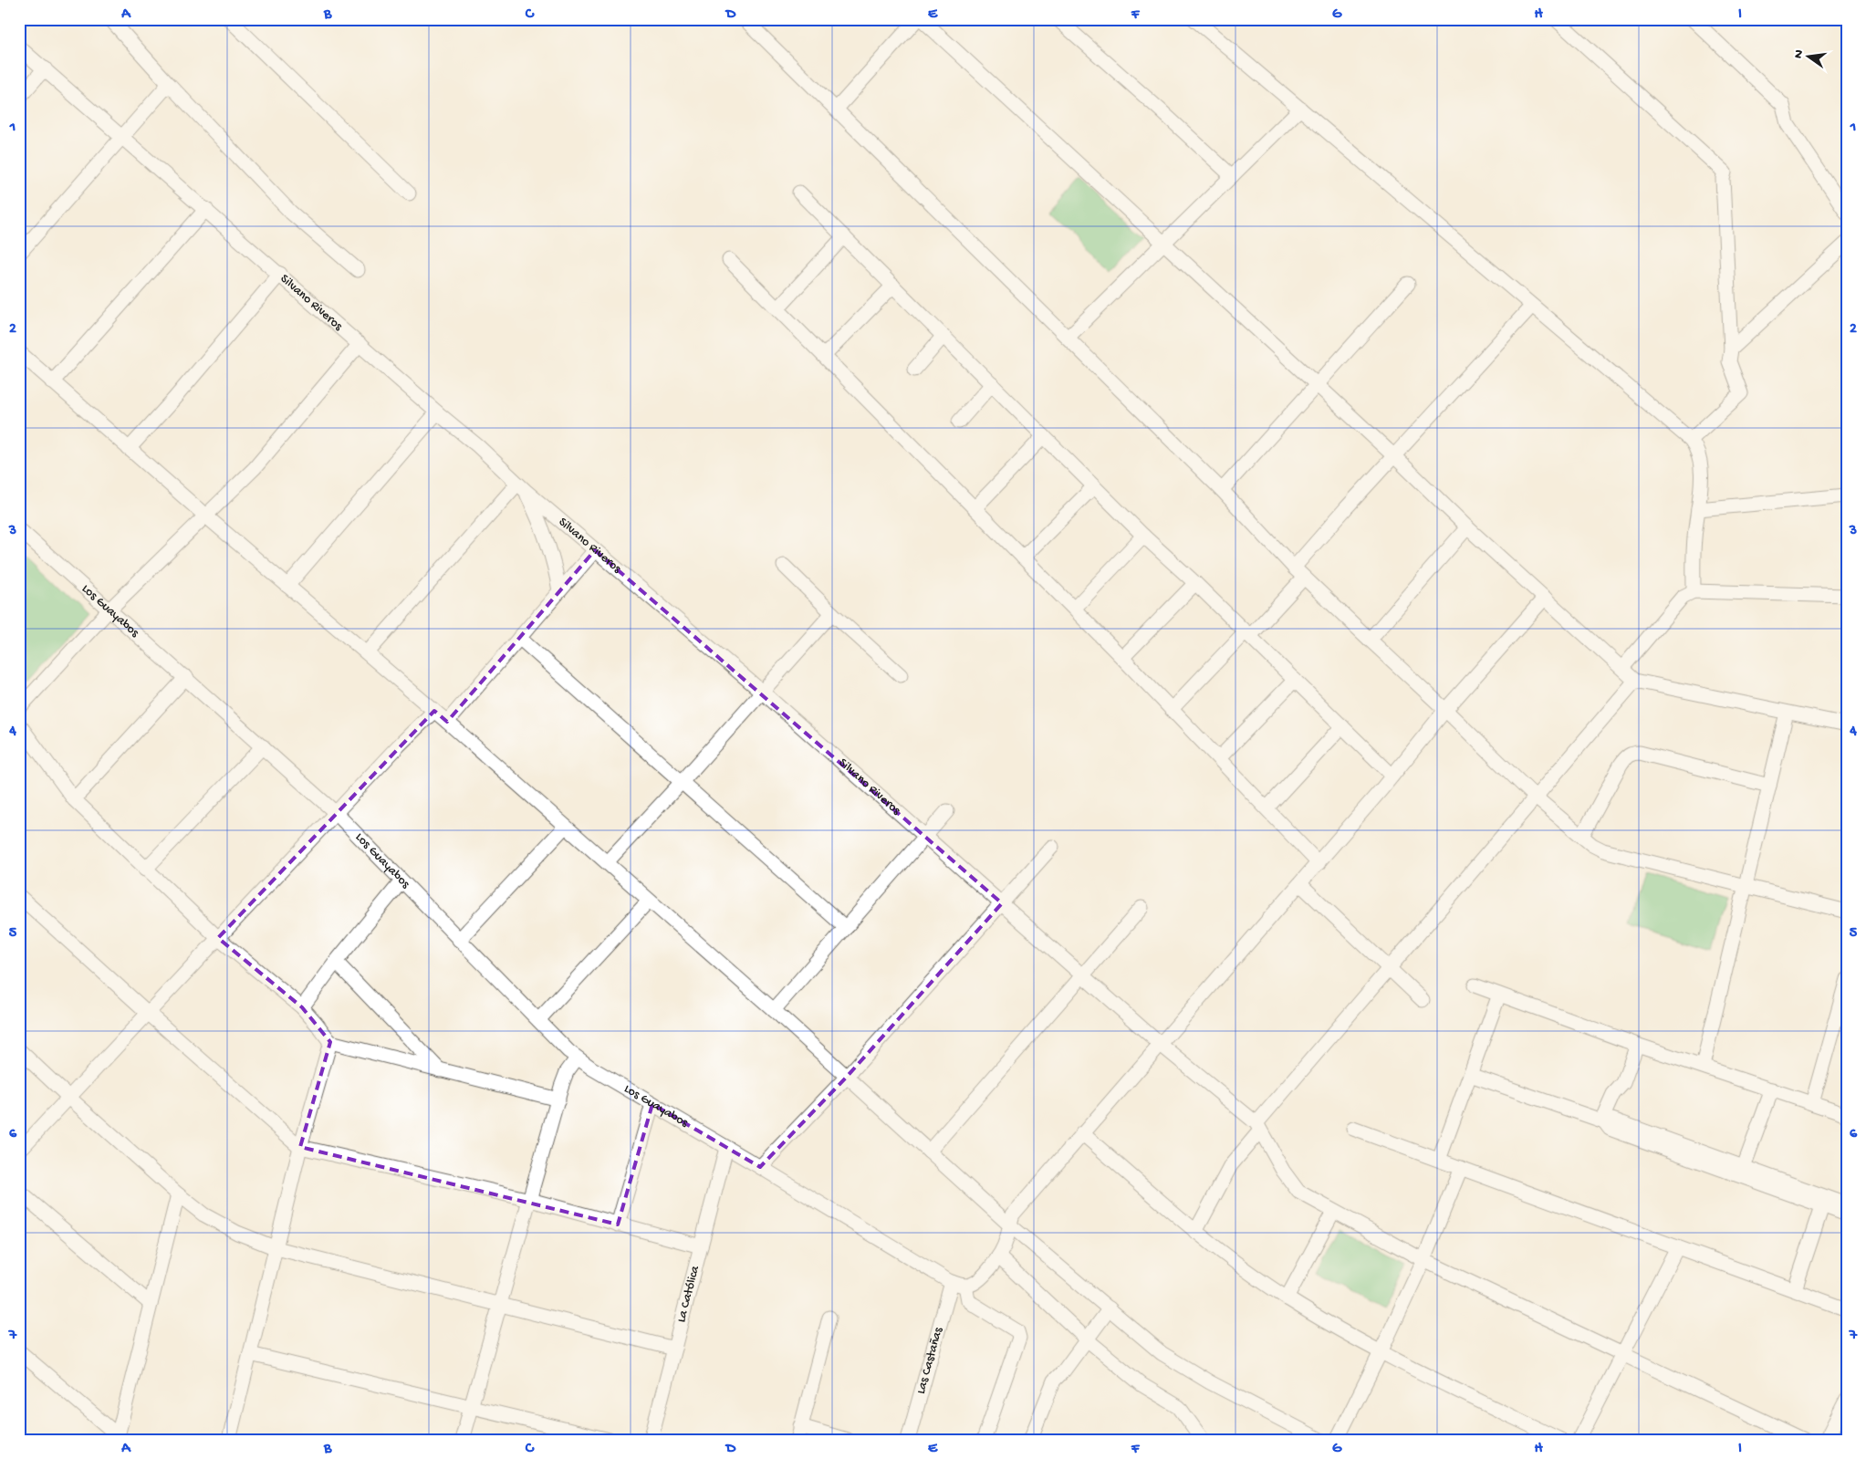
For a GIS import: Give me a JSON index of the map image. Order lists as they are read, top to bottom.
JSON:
{
  "streets": {
    "street": [
      "Silvano Riveros",
      "Los Guayabos",
      "La Católica",
      "Las Castañas"
    ]
  },
  "crossings": [
    ["Los Guayabos", "La Católica"],
    ["Los Guayabos", "Las Castañas"]
  ],
  "north": "left",
  "grid": {
    "columns": [
      "A",
      "B",
      "C",
      "D",
      "E",
      "F",
      "G",
      "H",
      "I"
    ],
    "rows": [
      "1",
      "2",
      "3",
      "4",
      "5",
      "6",
      "7"
    ]
  }
}
